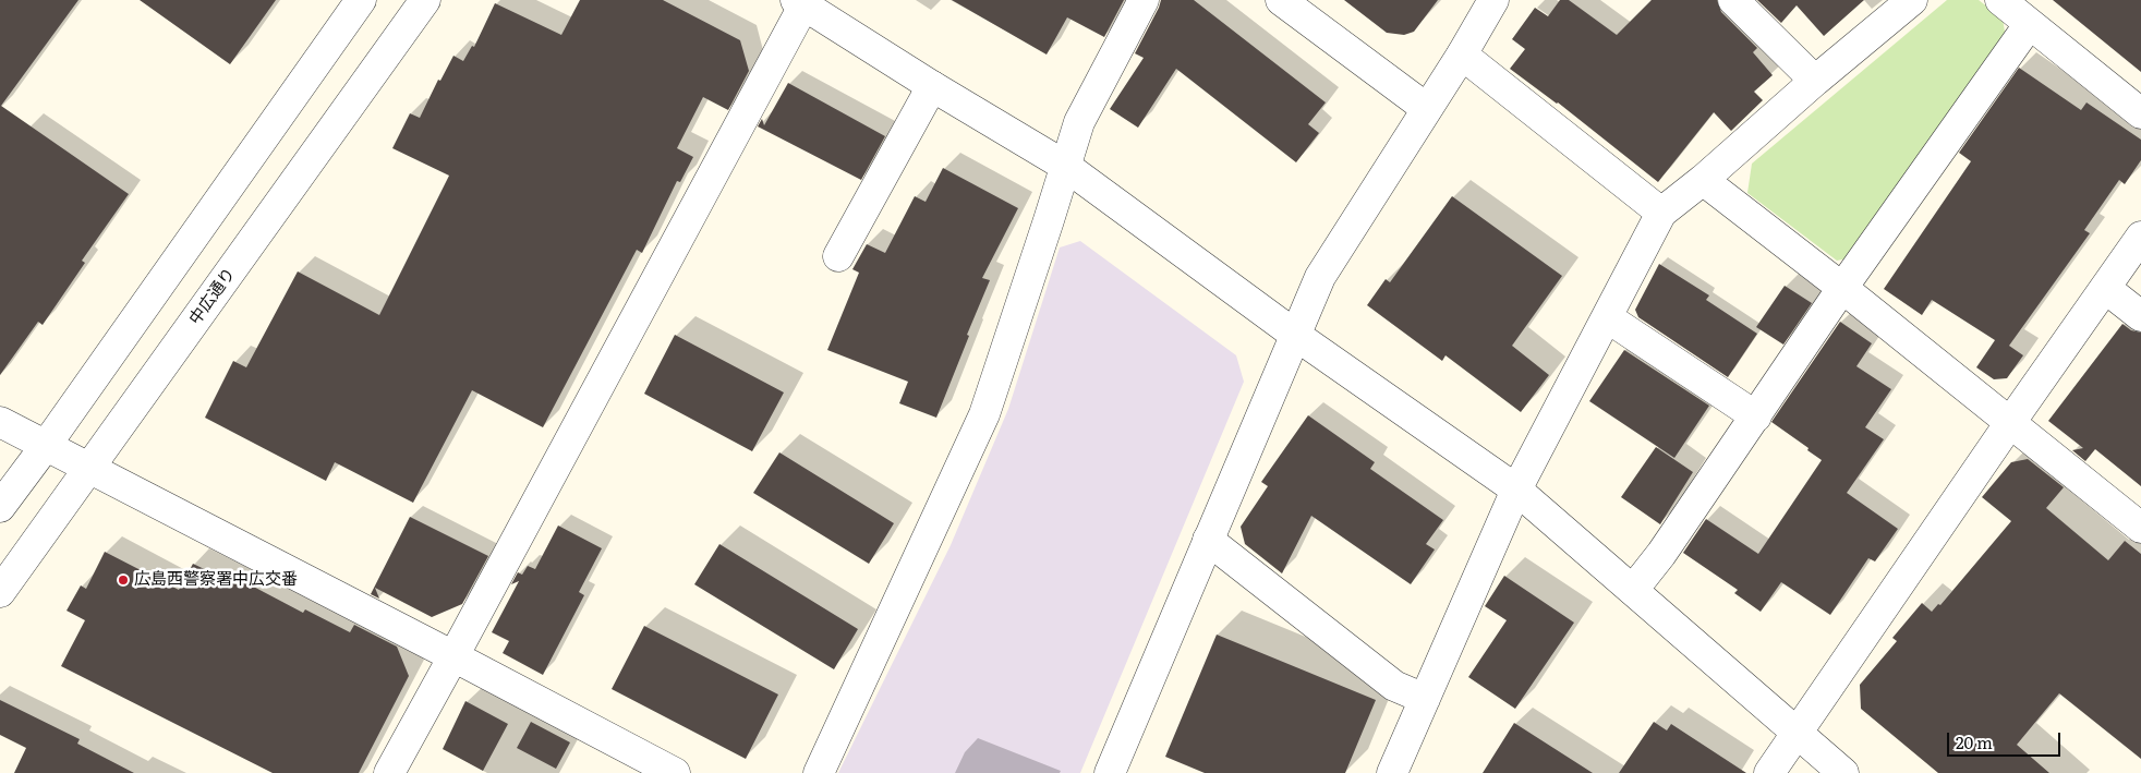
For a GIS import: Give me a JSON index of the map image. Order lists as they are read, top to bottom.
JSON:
{
  "streets": {
    "street": ["中広通り"]
  },
  "places": ["広島西警察署中広交番"],
  "scale_bar": "20 m"
}
